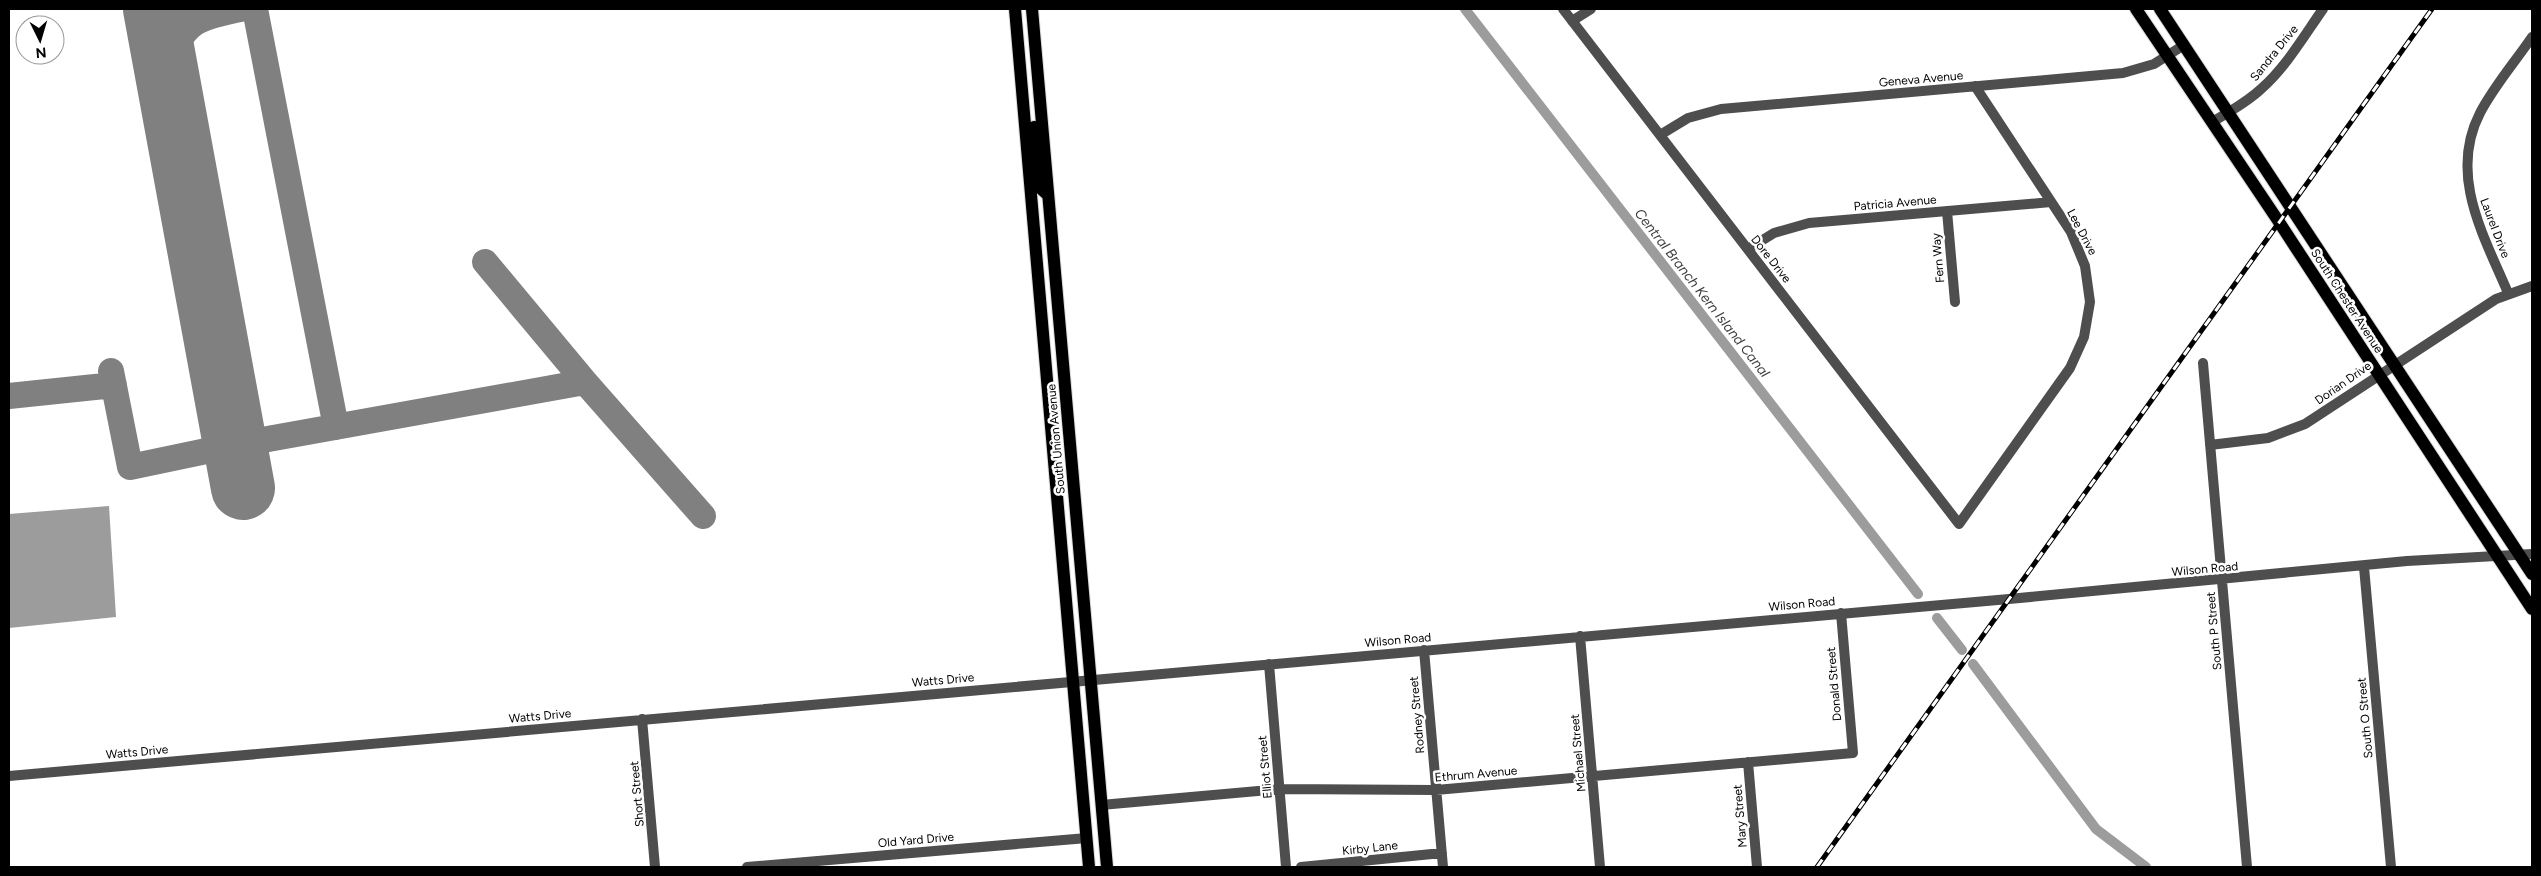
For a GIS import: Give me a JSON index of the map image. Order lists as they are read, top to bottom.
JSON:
{
  "streets": {
    "main road": ["South Chester Avenue", "South Union Avenue"],
    "street": [
      "Sandra Drive",
      "Geneva Avenue",
      "Patricia Avenue",
      "Laurel Drive",
      "Lee Drive",
      "Fern Way",
      "Dore Drive",
      "Dorian Drive",
      "Wilson Road",
      "South P Street",
      "Watts Drive",
      "Donald Street",
      "Rodney Street",
      "South O Street",
      "Michael Street",
      "Elliot Street",
      "Ethrum Avenue",
      "Short Street",
      "Mary Street",
      "Old Yard Drive",
      "Kirby Lane"
    ]
  },
  "crossings": [
    ["Sandra Drive", "South Chester Avenue"],
    ["Geneva Avenue", "Lee Drive"],
    ["Geneva Avenue", "Dore Drive"],
    ["Geneva Avenue", "South Chester Avenue"],
    ["Patricia Avenue", "Lee Drive"],
    ["Patricia Avenue", "Fern Way"],
    ["Patricia Avenue", "Dore Drive"],
    ["Laurel Drive", "Dorian Drive"],
    ["Lee Drive", "Dore Drive"],
    ["South Chester Avenue", "Dorian Drive"],
    ["South Chester Avenue", "Wilson Road"],
    ["Dorian Drive", "South P Street"],
    ["South Union Avenue", "Wilson Road"],
    ["South Union Avenue", "Watts Drive"],
    ["South Union Avenue", "Ethrum Avenue"],
    ["South Union Avenue", "Old Yard Drive"],
    ["Wilson Road", "South P Street"],
    ["Wilson Road", "Watts Drive"],
    ["Wilson Road", "Donald Street"],
    ["Wilson Road", "Rodney Street"],
    ["Wilson Road", "South O Street"],
    ["Wilson Road", "Michael Street"],
    ["Wilson Road", "Elliot Street"],
    ["Watts Drive", "Short Street"],
    ["Donald Street", "Ethrum Avenue"],
    ["Rodney Street", "Ethrum Avenue"],
    ["Rodney Street", "Kirby Lane"],
    ["Michael Street", "Ethrum Avenue"],
    ["Elliot Street", "Ethrum Avenue"],
    ["Ethrum Avenue", "Mary Street"]
  ],
  "water": ["Central Branch Kern Island Canal"],
  "north": "bottom"
}
